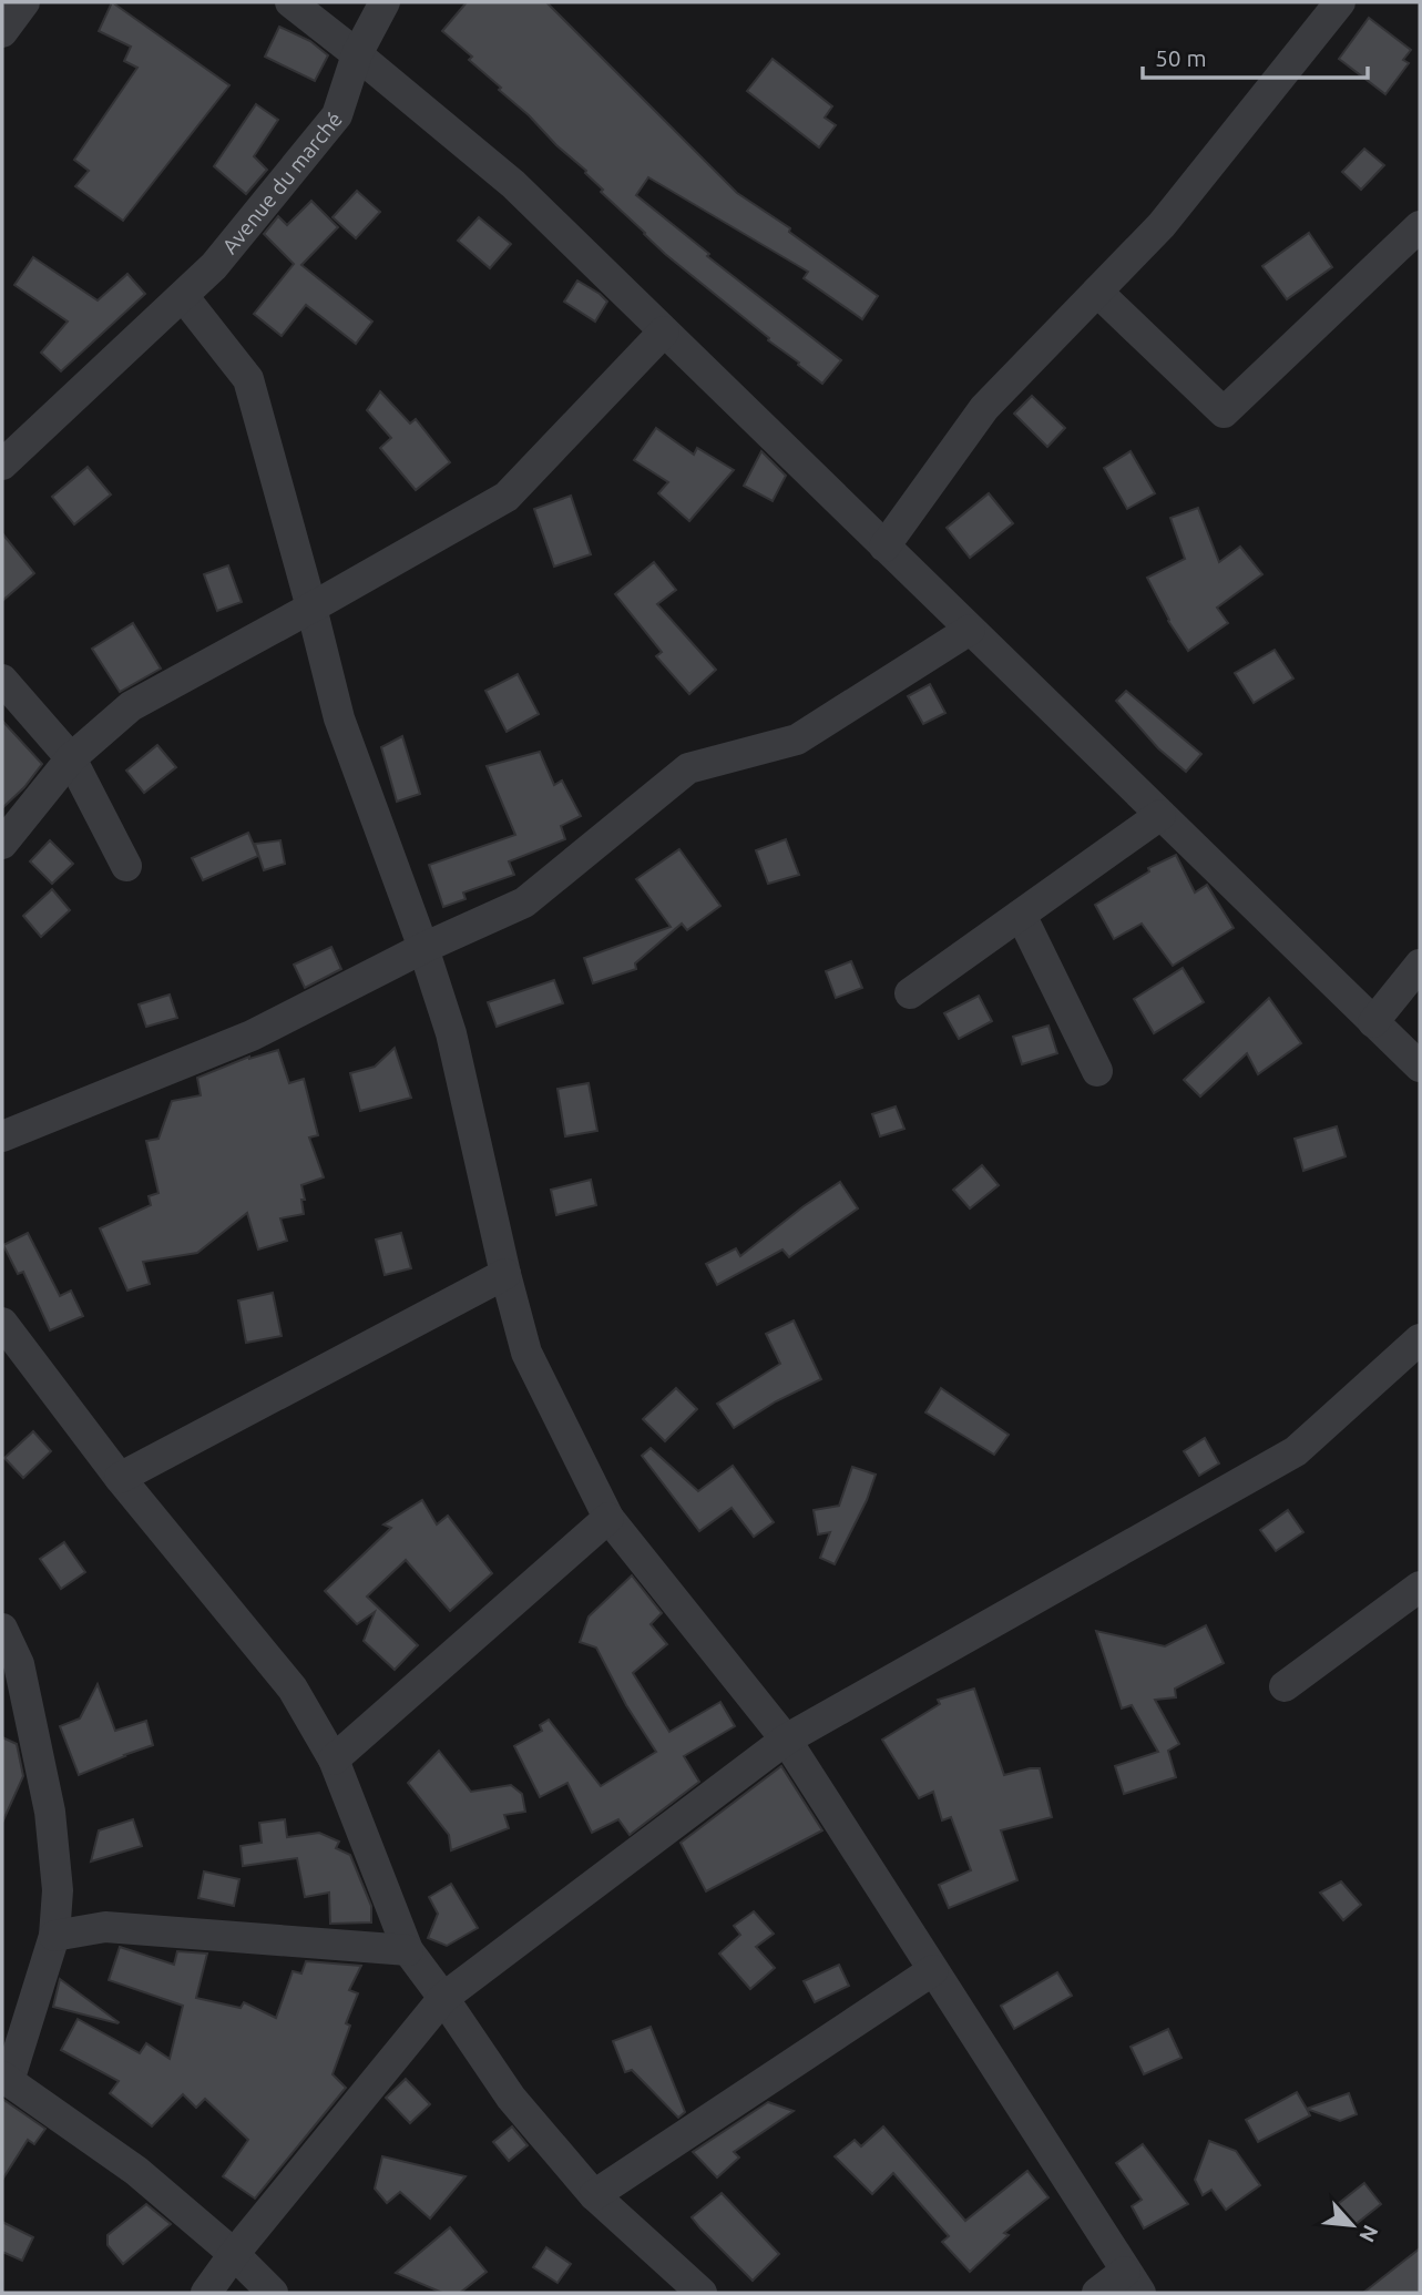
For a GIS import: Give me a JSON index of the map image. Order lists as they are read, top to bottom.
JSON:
{
  "streets": {
    "street": ["Avenue du marché"]
  },
  "scale_bar": "50 m",
  "north": "bottom right"
}
